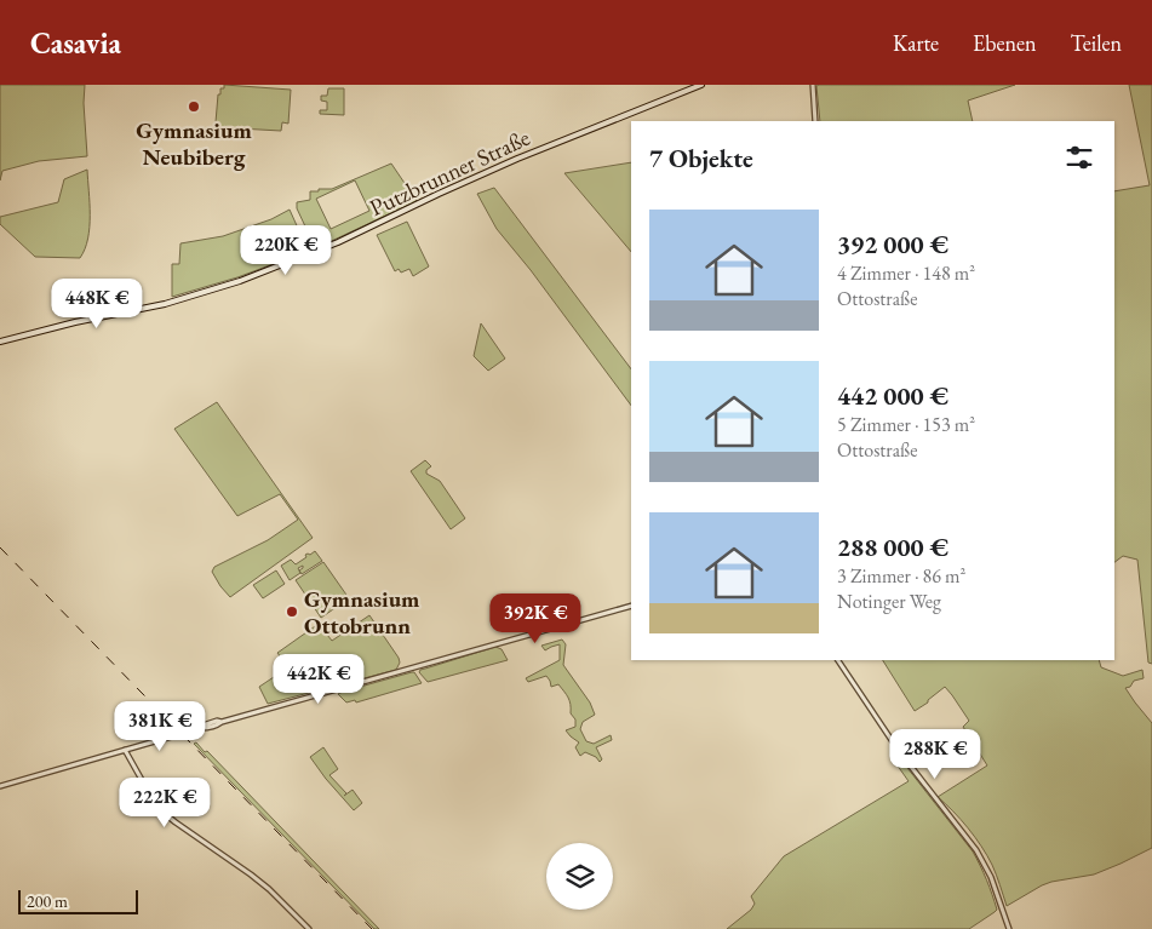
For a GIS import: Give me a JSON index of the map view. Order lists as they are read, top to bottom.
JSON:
{
  "streets": {
    "main road": ["Putzbrunner Straße"]
  },
  "places": ["Gymnasium Neubiberg", "Gymnasium Ottobrunn"],
  "scale_bar": "200 m",
  "page": {
    "header": "Casavia",
    "nav": ["Karte", "Ebenen", "Teilen"],
    "heading": "7 Objekte",
    "list": [
      {
        "name": "392 000 €",
        "note": "4 Zimmer · 148 m² · Ottostraße"
      },
      {
        "name": "442 000 €",
        "note": "5 Zimmer · 153 m² · Ottostraße"
      },
      {
        "name": "288 000 €",
        "note": "3 Zimmer · 86 m² · Notinger Weg"
      }
    ],
    "price": [
      "220K €",
      "448K €",
      "392K €",
      "442K €",
      "381K €",
      "288K €",
      "222K €"
    ],
    "scale": "200 m"
  }
}
